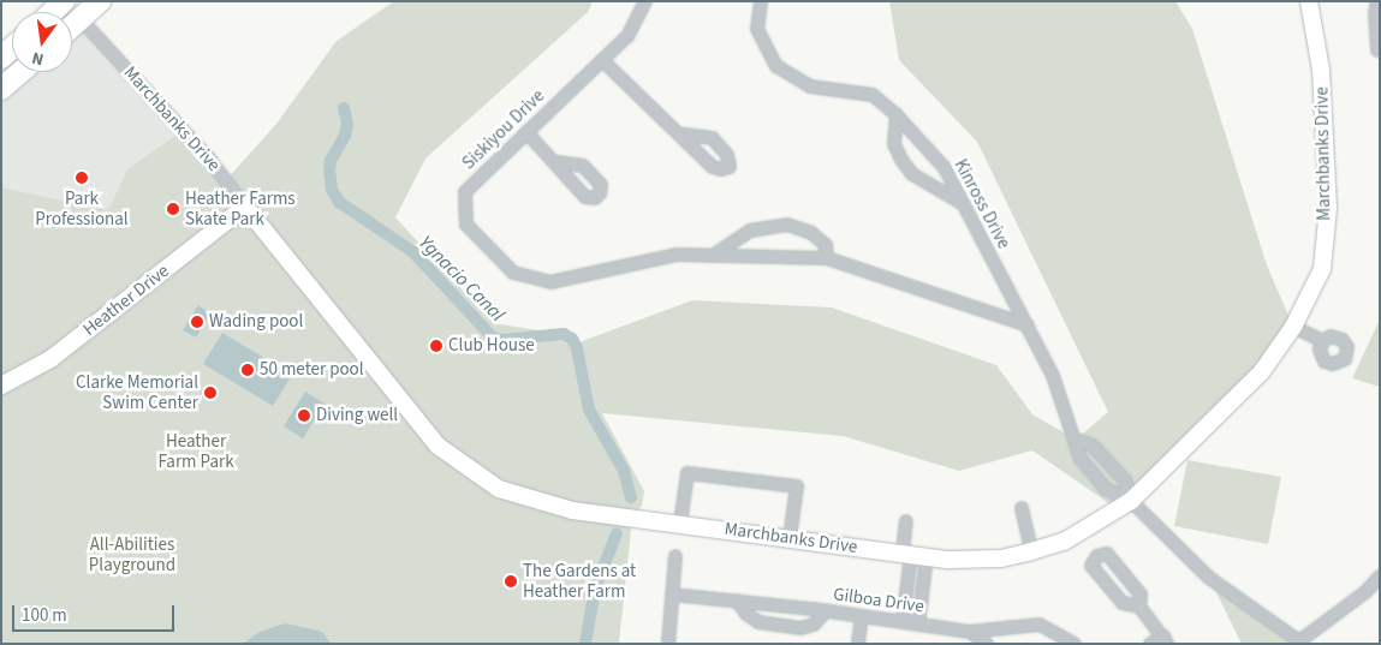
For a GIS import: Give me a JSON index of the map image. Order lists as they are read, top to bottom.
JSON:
{
  "streets": {
    "street": [
      "Marchbanks Drive",
      "Siskiyou Drive",
      "Kinross Drive",
      "Heather Drive",
      "Gilboa Drive"
    ]
  },
  "crossings": [
    ["Marchbanks Drive", "Kinross Drive"],
    ["Marchbanks Drive", "Heather Drive"],
    ["Siskiyou Drive", "Kinross Drive"]
  ],
  "water": ["Ygnacio Canal"],
  "parks": ["Heather Farm Park", "All-Abilities Playground"],
  "places": [
    "Park Professional",
    "Heather Farms Skate Park",
    "Wading pool",
    "Club House",
    "50 meter pool",
    "Clarke Memorial Swim Center",
    "Diving well",
    "The Gardens at Heather Farm"
  ],
  "scale_bar": "100 m",
  "north": "bottom"
}
